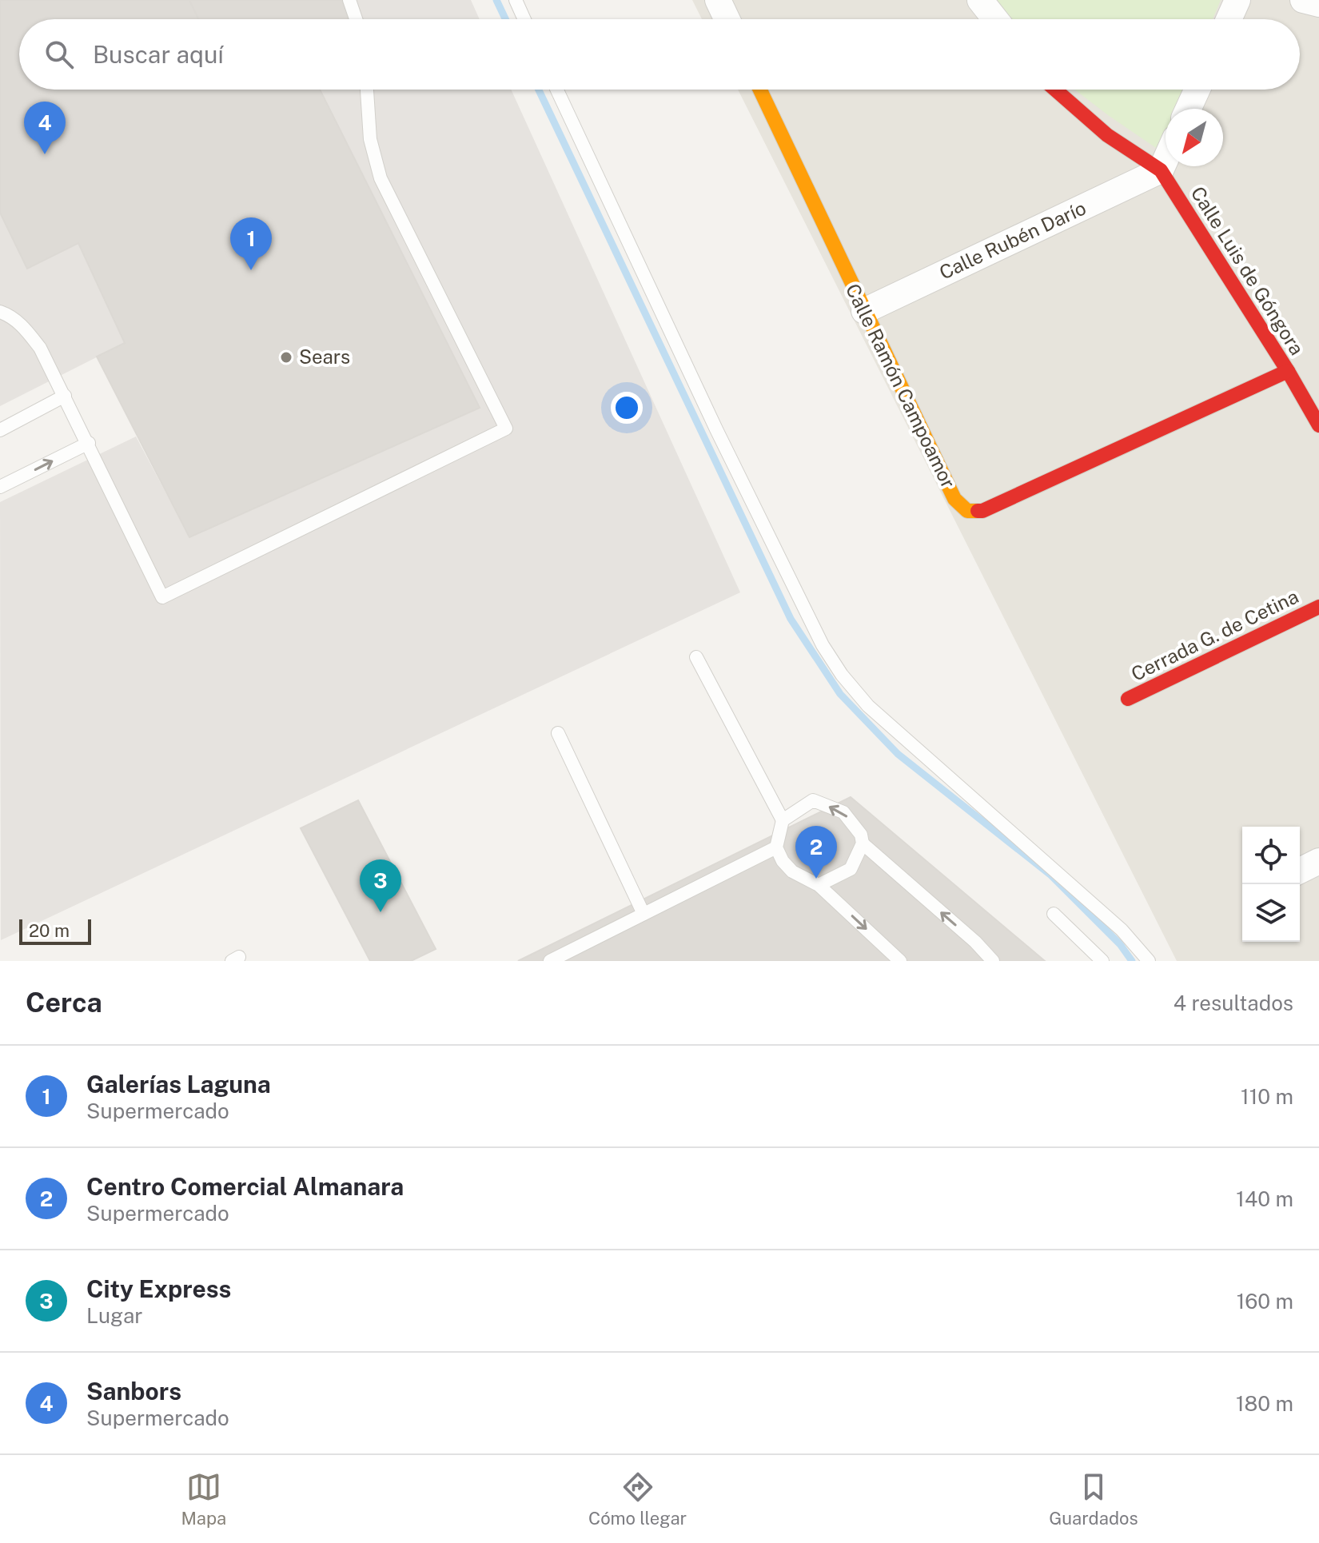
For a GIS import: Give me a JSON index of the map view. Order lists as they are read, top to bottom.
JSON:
{
  "streets": {
    "street": [
      "Calle Rubén Darío",
      "Calle Luis de Góngora",
      "Calle Ramón Campoamor",
      "Cerrada G. de Cetina"
    ]
  },
  "crossings": [
    ["Calle Rubén Darío", "Calle Luis de Góngora"],
    ["Calle Rubén Darío", "Calle Ramón Campoamor"],
    ["Calle Luis de Góngora", "Calle Ramón Campoamor"]
  ],
  "places": ["Sears"],
  "scale_bar": "20 m",
  "north": "bottom left",
  "page": {
    "search": "Buscar aquí",
    "pins": [
      "4",
      "1",
      "2",
      "3"
    ],
    "scale": "20 m",
    "heading": ["Cerca", "4 resultados"],
    "list": [
      {
        "mark": "1",
        "name": "Galerías Laguna",
        "note": "Supermercado",
        "value": "110 m"
      },
      {
        "mark": "2",
        "name": "Centro Comercial Almanara",
        "note": "Supermercado",
        "value": "140 m"
      },
      {
        "mark": "3",
        "name": "City Express",
        "note": "Lugar",
        "value": "160 m"
      },
      {
        "mark": "4",
        "name": "Sanbors",
        "note": "Supermercado",
        "value": "180 m"
      }
    ],
    "nav": ["Mapa", "Cómo llegar", "Guardados"]
  }
}
